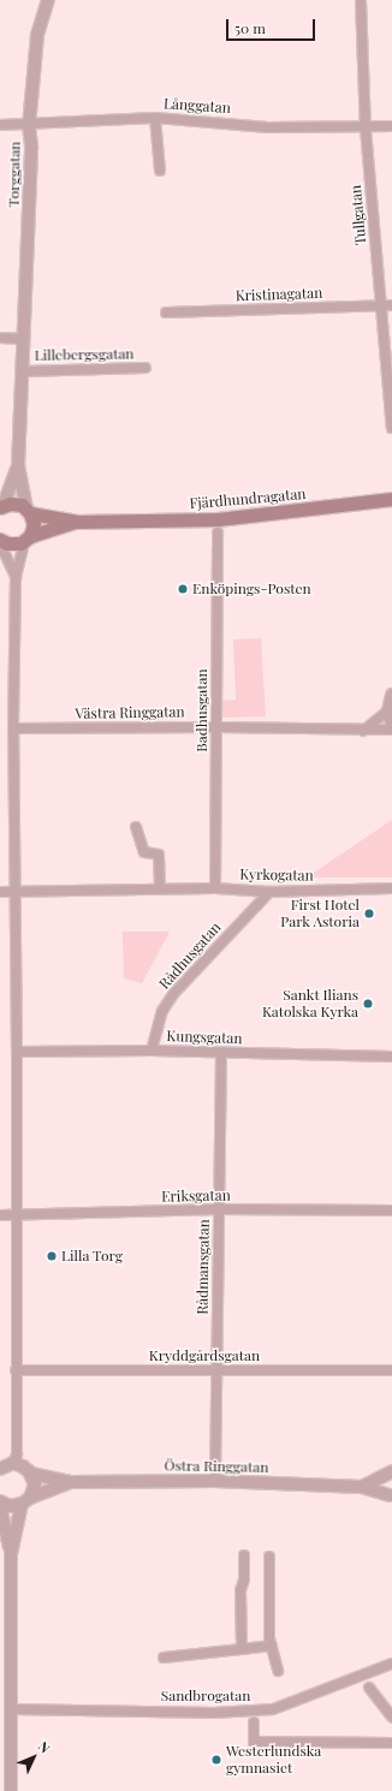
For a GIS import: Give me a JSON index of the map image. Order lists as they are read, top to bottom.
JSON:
{
  "streets": {
    "main road": ["Fjärdhundragatan"],
    "street": [
      "Långgatan",
      "Torggatan",
      "Tullgatan",
      "Kristinagatan",
      "Lillebergsgatan",
      "Badhusgatan",
      "Västra Ringgatan",
      "Kyrkogatan",
      "Rådhusgatan",
      "Kungsgatan",
      "Eriksgatan",
      "Rådmansgatan",
      "Kryddgårdsgatan",
      "Östra Ringgatan",
      "Sandbrogatan"
    ]
  },
  "crossings": [
    ["Långgatan", "Torggatan"],
    ["Långgatan", "Tullgatan"],
    ["Torggatan", "Lillebergsgatan"],
    ["Torggatan", "Fjärdhundragatan"],
    ["Tullgatan", "Kristinagatan"],
    ["Badhusgatan", "Västra Ringgatan"],
    ["Badhusgatan", "Kyrkogatan"],
    ["Kyrkogatan", "Rådhusgatan"],
    ["Rådhusgatan", "Kungsgatan"],
    ["Kungsgatan", "Rådmansgatan"],
    ["Eriksgatan", "Rådmansgatan"],
    ["Rådmansgatan", "Kryddgårdsgatan"],
    ["Rådmansgatan", "Östra Ringgatan"]
  ],
  "places": [
    "Enköpings-Posten",
    "First Hotel Park Astoria",
    "Sankt Ilians Katolska Kyrka",
    "Lilla Torg",
    "Westerlundska gymnasiet"
  ],
  "scale_bar": "50 m",
  "north": "top right"
}
